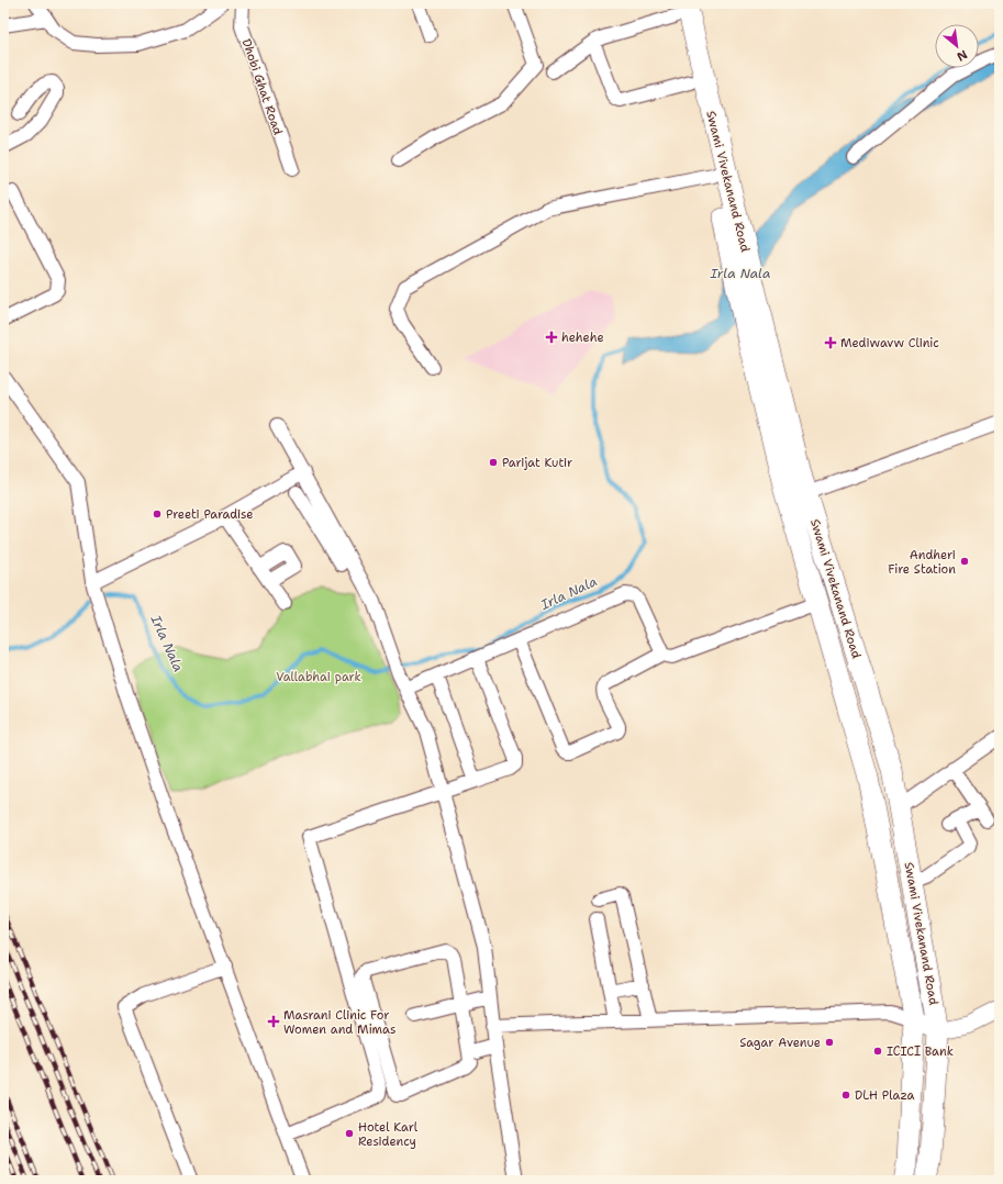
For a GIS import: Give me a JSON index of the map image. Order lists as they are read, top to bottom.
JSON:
{
  "streets": {
    "main road": ["Swami Vivekanand Road"],
    "street": ["Dhobi Ghat Road"]
  },
  "water": ["Irla Nala"],
  "parks": ["Vallabhai park"],
  "places": {
    "health": ["hehehe", "Mediwavw Clinic", "Masrani Clinic For Women and Mimas"],
    "other": [
      "Parijat Kutir",
      "Preeti Paradise",
      "Andheri Fire Station",
      "Sagar Avenue",
      "ICICI Bank",
      "DLH Plaza",
      "Hotel Karl Residency"
    ]
  },
  "north": "bottom right"
}
